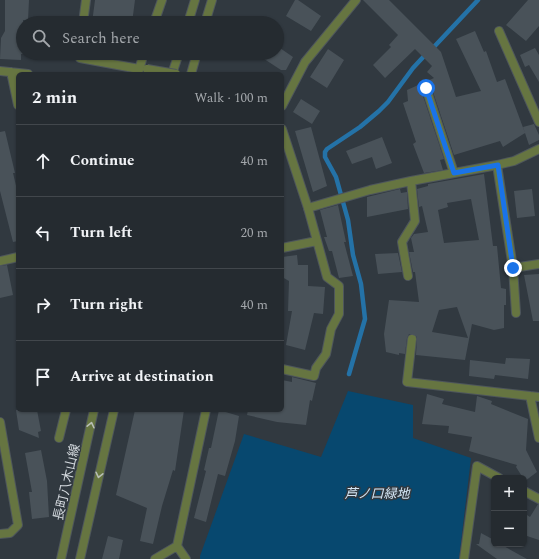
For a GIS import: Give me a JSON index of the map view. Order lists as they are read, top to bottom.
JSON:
{
  "streets": {
    "street": ["長町八木山線"]
  },
  "parks": ["芦ノ口緑地"],
  "page": {
    "search": "Search here",
    "heading": ["2 min", "Walk · 100 m"],
    "list": [
      ["Continue", "40 m"],
      ["Turn left", "20 m"],
      ["Turn right", "40 m"],
      "Arrive at destination"
    ],
    "map_buttons": ["+", "−"]
  }
}
